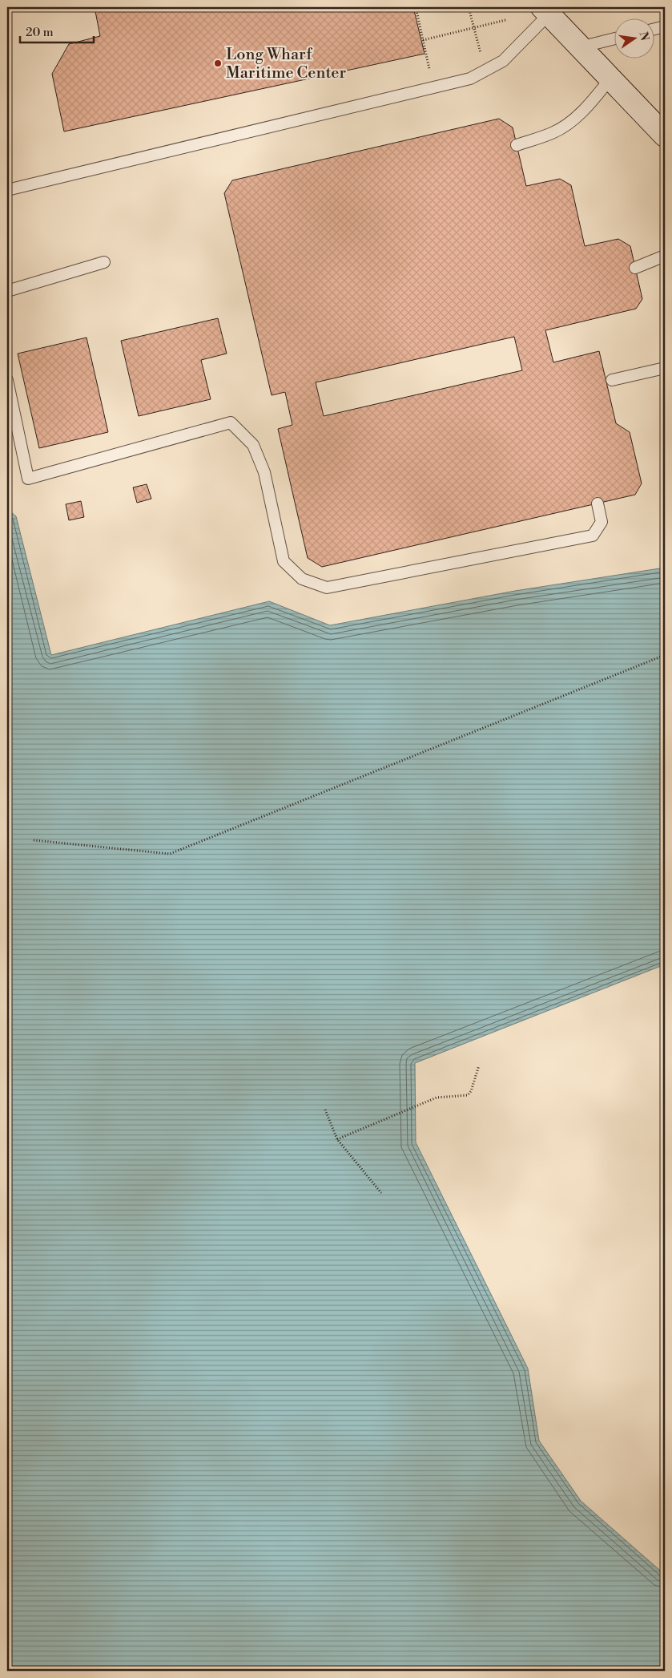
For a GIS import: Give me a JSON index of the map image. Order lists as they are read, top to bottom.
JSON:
{
  "places": ["Long Wharf Maritime Center"],
  "scale_bar": "20 m",
  "north": "right"
}
